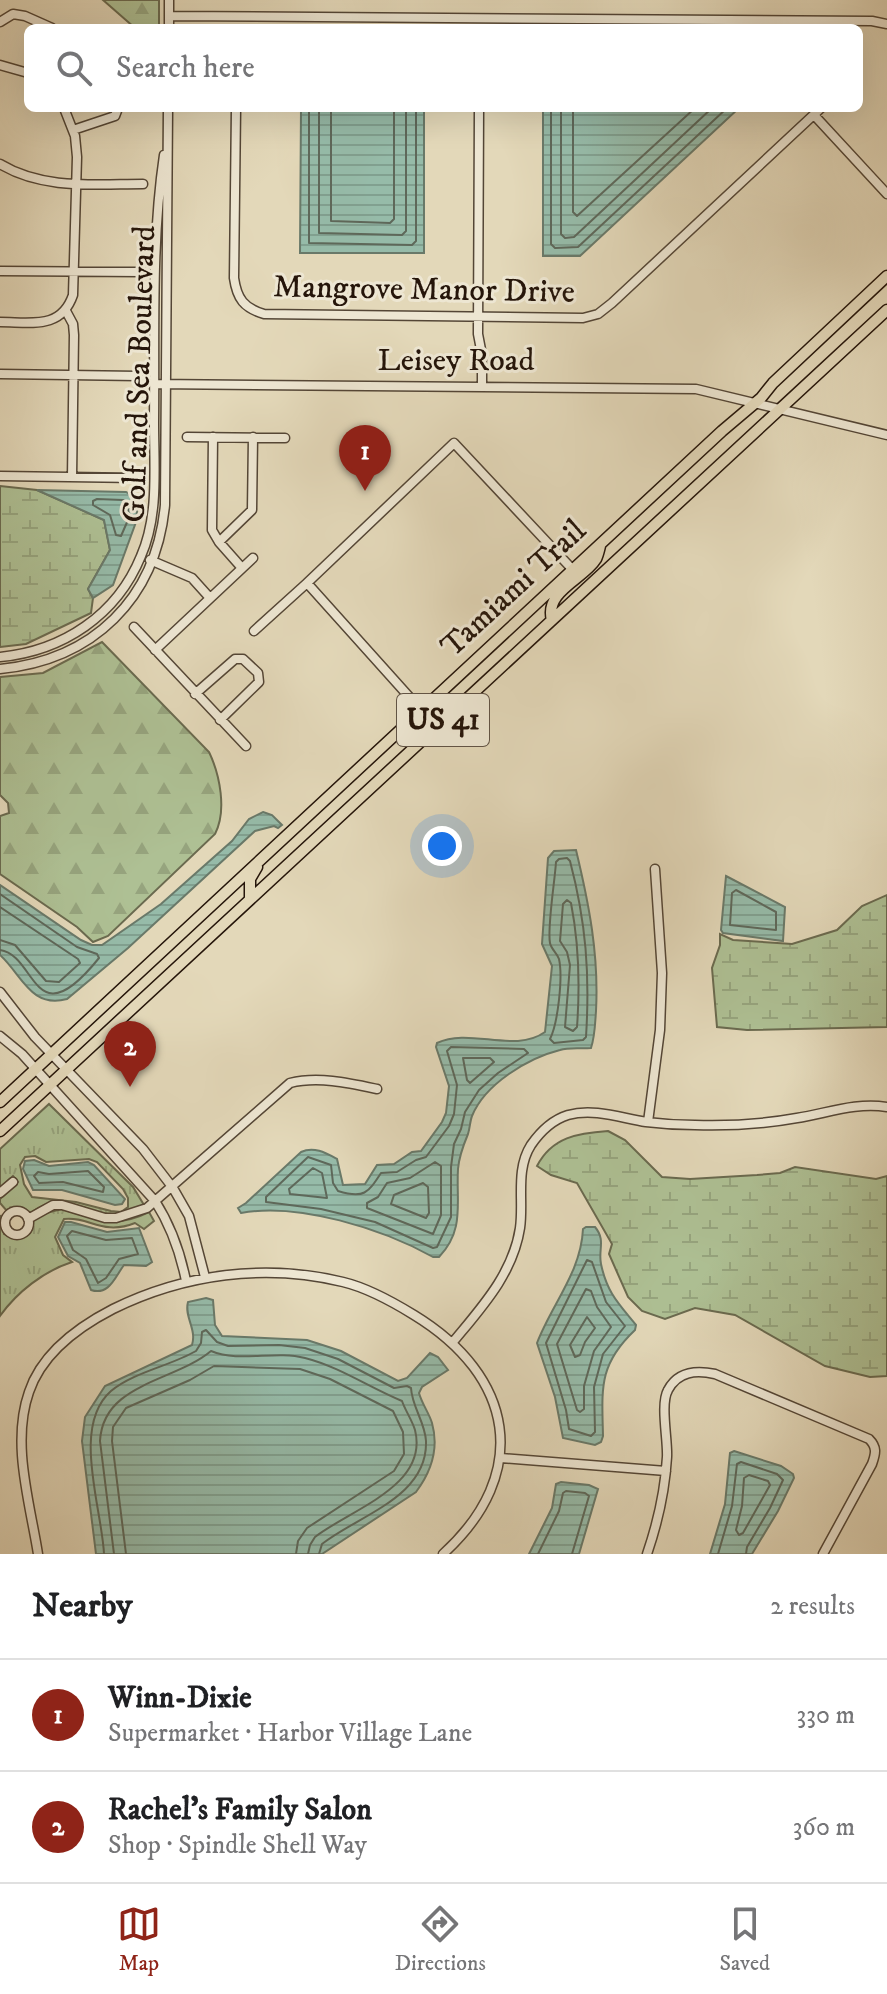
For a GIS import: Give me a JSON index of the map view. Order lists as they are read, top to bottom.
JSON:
{
  "streets": {
    "main road": ["Tamiami Trail", "US 41"],
    "street": ["Mangrove Manor Drive", "Leisey Road", "Golf and Sea Boulevard"]
  },
  "crossings": [
    ["Leisey Road", "Golf and Sea Boulevard"],
    ["Leisey Road", "Tamiami Trail"]
  ],
  "page": {
    "search": "Search here",
    "pins": ["1", "2"],
    "heading": ["Nearby", "2 results"],
    "list": [
      {
        "mark": "1",
        "name": "Winn-Dixie",
        "note": "Supermarket · Harbor Village Lane",
        "value": "330 m"
      },
      {
        "mark": "2",
        "name": "Rachel's Family Salon",
        "note": "Shop · Spindle Shell Way",
        "value": "360 m"
      }
    ],
    "nav": ["Map", "Directions", "Saved"]
  }
}
